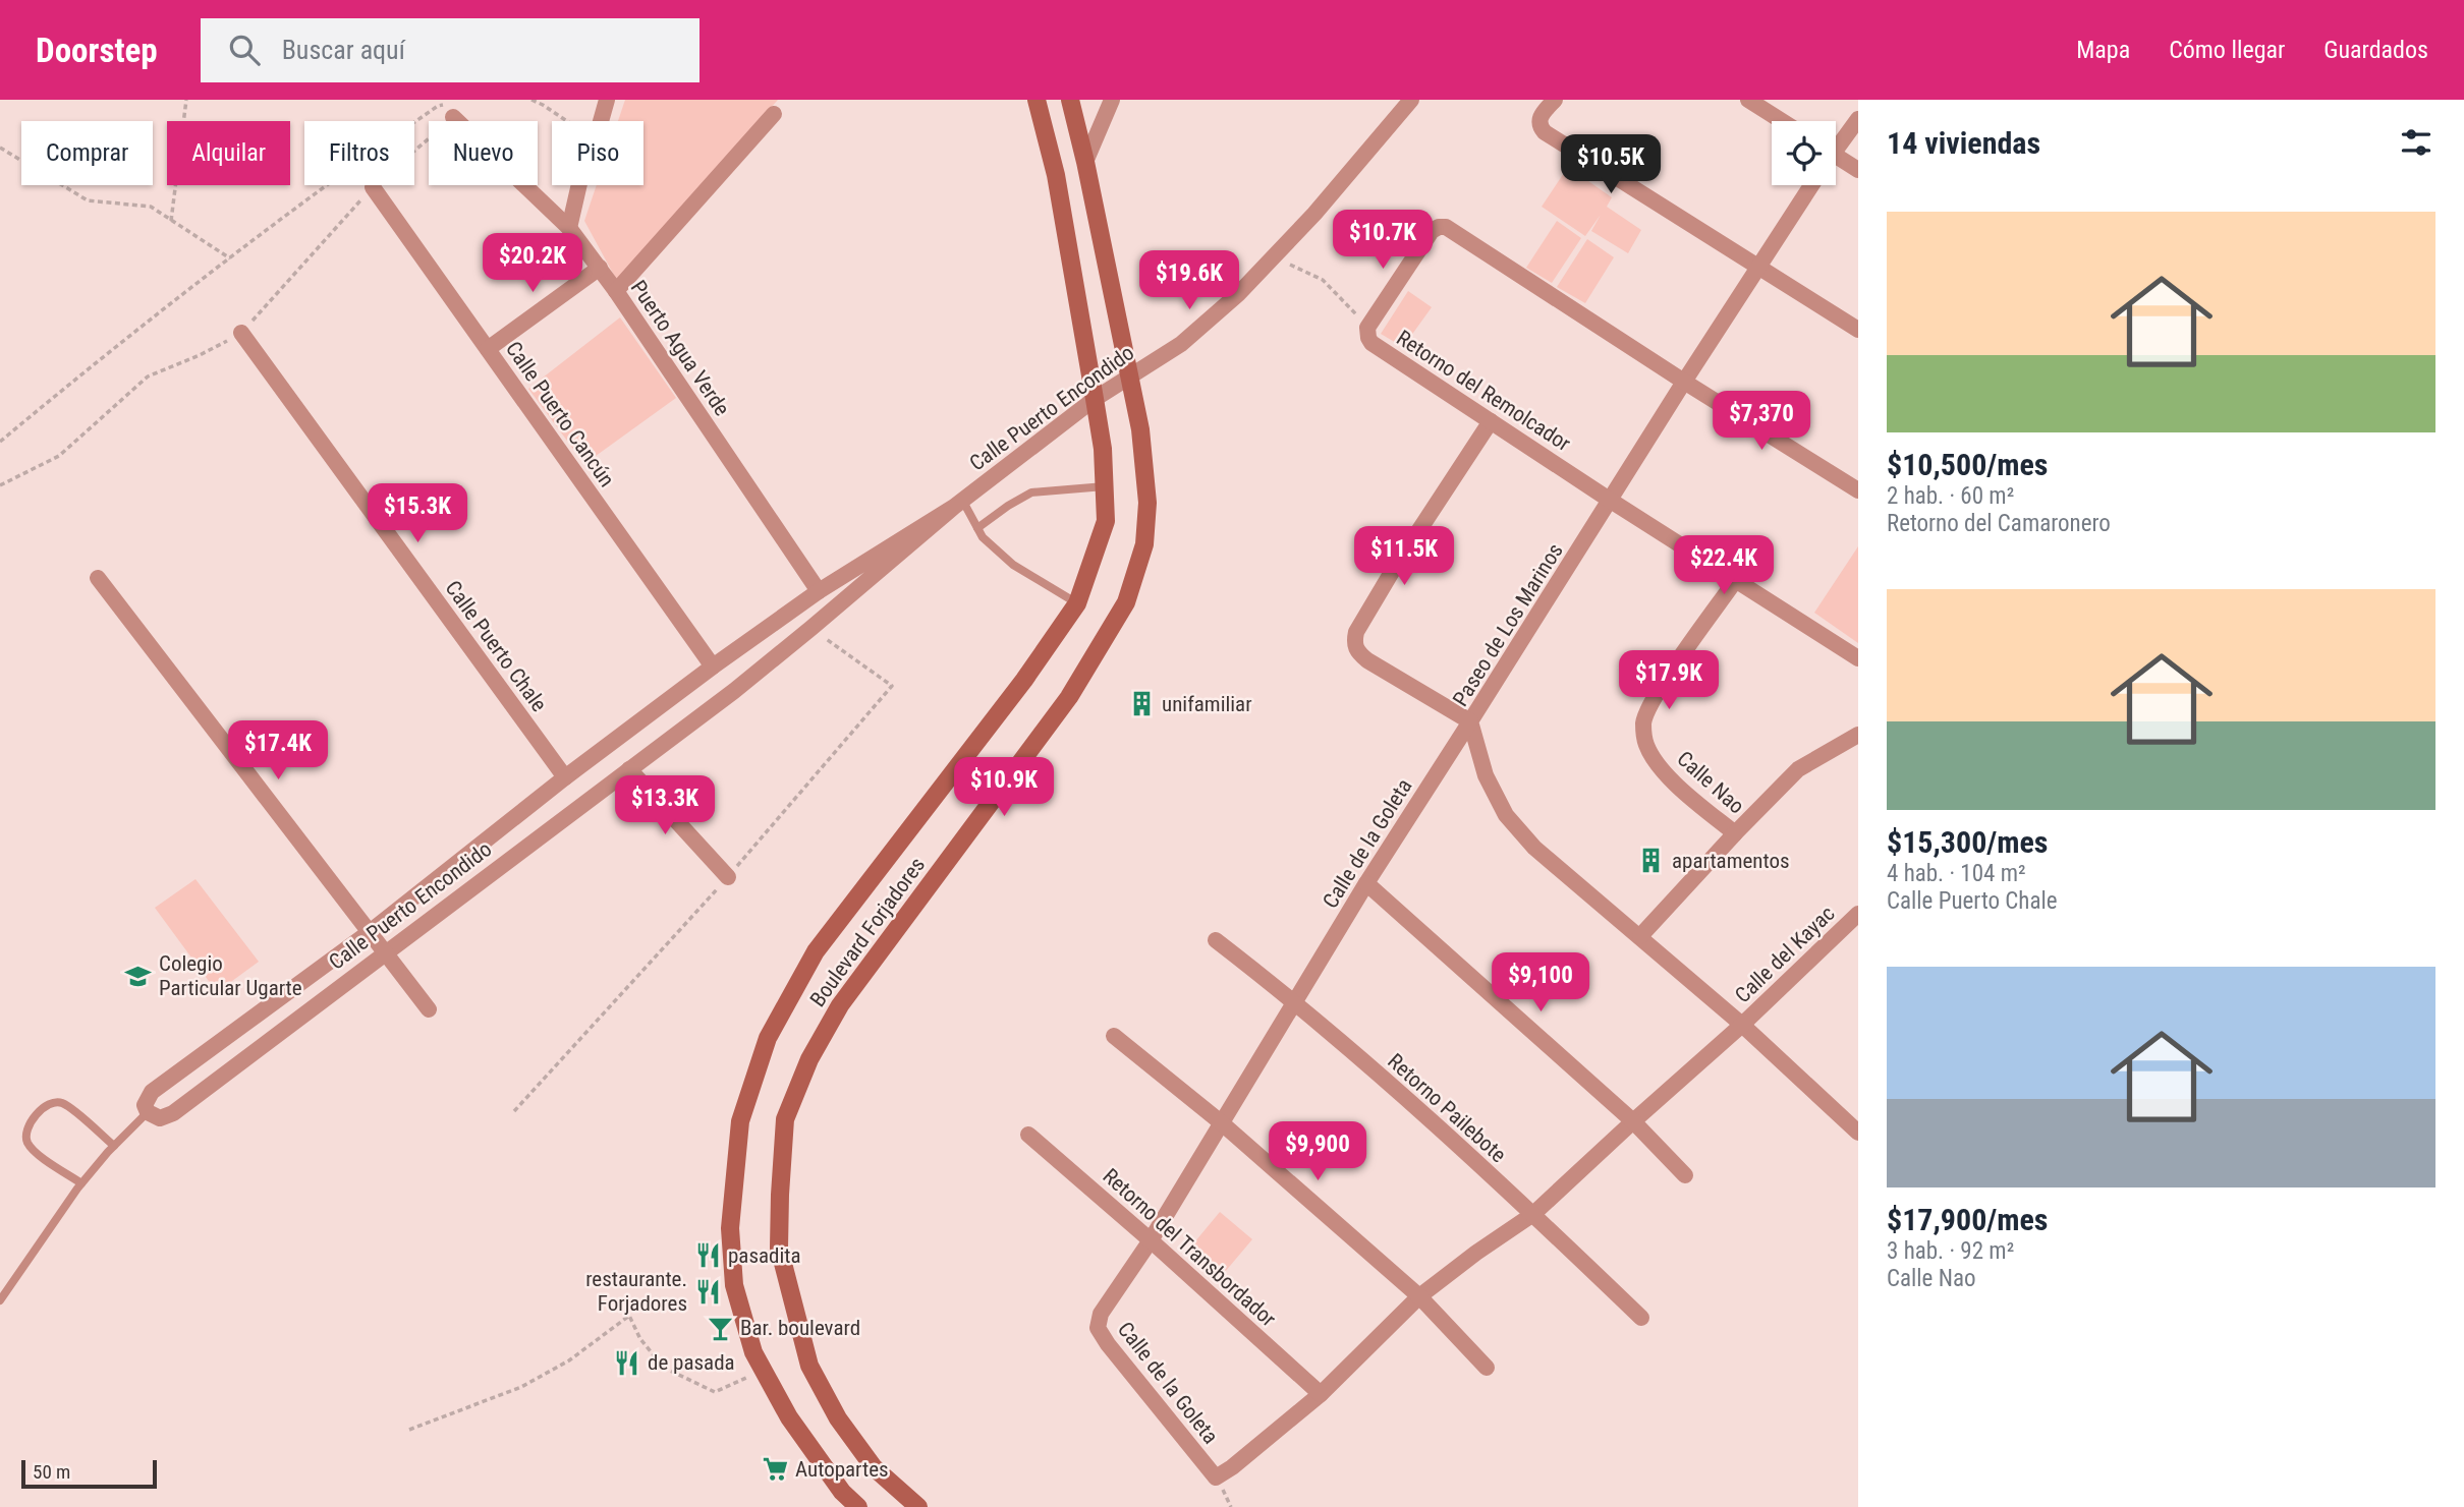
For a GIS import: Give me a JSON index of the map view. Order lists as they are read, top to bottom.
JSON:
{
  "streets": {
    "main road": ["Boulevard Forjadores"],
    "street": [
      "Puerto Agua Verde",
      "Retorno del Remolcador",
      "Calle Puerto Encondido",
      "Calle Puerto Cancún",
      "Paseo de Los Marinos",
      "Calle Puerto Chale",
      "Calle Nao",
      "Calle de la Goleta",
      "Calle del Kayac",
      "Retorno Pailebote",
      "Retorno del Transbordador"
    ]
  },
  "crossings": [
    ["Puerto Agua Verde", "Calle Puerto Encondido"],
    ["Retorno del Remolcador", "Paseo de Los Marinos"],
    ["Retorno del Remolcador", "Calle Nao"],
    ["Calle Puerto Encondido", "Calle Puerto Cancún"],
    ["Calle Puerto Encondido", "Calle Puerto Chale"],
    ["Calle Puerto Encondido", "Boulevard Forjadores"],
    ["Paseo de Los Marinos", "Calle de la Goleta"],
    ["Paseo de Los Marinos", "Calle del Kayac"],
    ["Calle de la Goleta", "Calle del Kayac"],
    ["Calle de la Goleta", "Retorno Pailebote"],
    ["Calle de la Goleta", "Retorno del Transbordador"]
  ],
  "places": {
    "building": ["unifamiliar", "apartamentos"],
    "school or university": ["Colegio Particular Ugarte"],
    "restaurant": ["pasadita", "restaurante. Forjadores", "de pasada"],
    "bar": ["Bar. boulevard"],
    "supermarket": ["Autopartes"]
  },
  "scale_bar": "50 m",
  "page": {
    "header": "Doorstep",
    "search": "Buscar aquí",
    "nav": ["Mapa", "Cómo llegar", "Guardados"],
    "heading": "14 viviendas",
    "chip": [
      "Comprar",
      "Alquilar",
      "Filtros",
      "Nuevo",
      "Piso"
    ],
    "price": [
      "$10.5K",
      "$10.7K",
      "$20.2K",
      "$19.6K",
      "$7,370",
      "$15.3K",
      "$11.5K",
      "$22.4K",
      "$17.9K",
      "$17.4K",
      "$10.9K",
      "$13.3K",
      "$9,100",
      "$9,900"
    ],
    "list": [
      {
        "name": "$10,500/mes",
        "note": "2 hab. · 60 m² · Retorno del Camaronero"
      },
      {
        "name": "$15,300/mes",
        "note": "4 hab. · 104 m² · Calle Puerto Chale"
      },
      {
        "name": "$17,900/mes",
        "note": "3 hab. · 92 m² · Calle Nao"
      }
    ],
    "scale": "50 m"
  }
}
